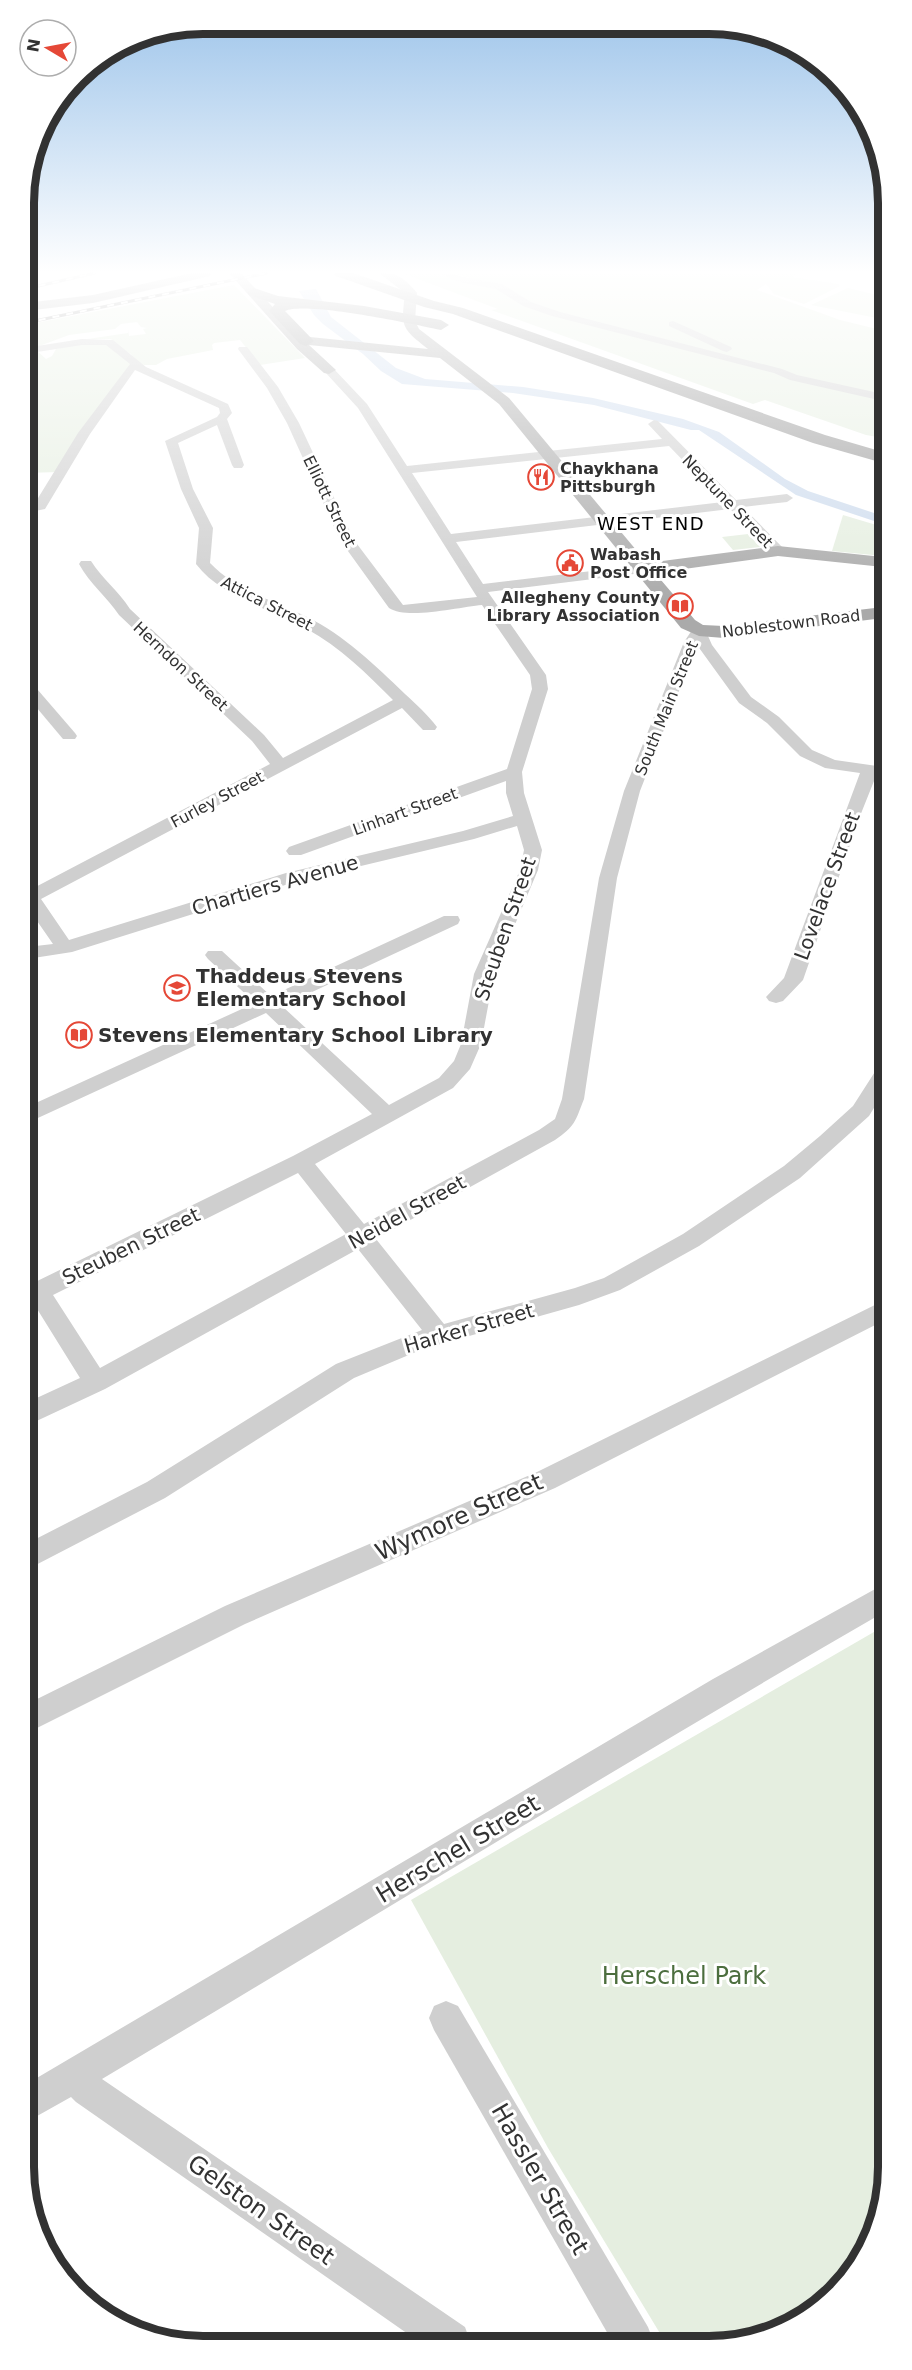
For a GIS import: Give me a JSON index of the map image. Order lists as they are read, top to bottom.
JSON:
{
  "streets": {
    "main road": ["Noblestown Road", "South Main Street"],
    "street": [
      "Elliott Street",
      "Neptune Street",
      "Attica Street",
      "Herndon Street",
      "Furley Street",
      "Linhart Street",
      "Chartiers Avenue",
      "Lovelace Street",
      "Steuben Street",
      "Neidel Street",
      "Harker Street",
      "Wymore Street",
      "Herschel Street",
      "Hassler Street",
      "Gelston Street"
    ]
  },
  "crossings": [
    ["Elliott Street", "Steuben Street"],
    ["Attica Street", "Furley Street"],
    ["Noblestown Road", "South Main Street"],
    ["Herndon Street", "Furley Street"],
    ["South Main Street", "Neidel Street"],
    ["Furley Street", "Chartiers Avenue"],
    ["Linhart Street", "Steuben Street"],
    ["Chartiers Avenue", "Steuben Street"],
    ["Herschel Street", "Gelston Street"]
  ],
  "districts": ["WEST END"],
  "parks": ["Herschel Park"],
  "places": {
    "restaurant": ["Chaykhana Pittsburgh"],
    "public building": ["Wabash Post Office"],
    "library": ["Allegheny County Library Association", "Stevens Elementary School Library"],
    "school or university": ["Thaddeus Stevens Elementary School"]
  },
  "north": "left"
}
